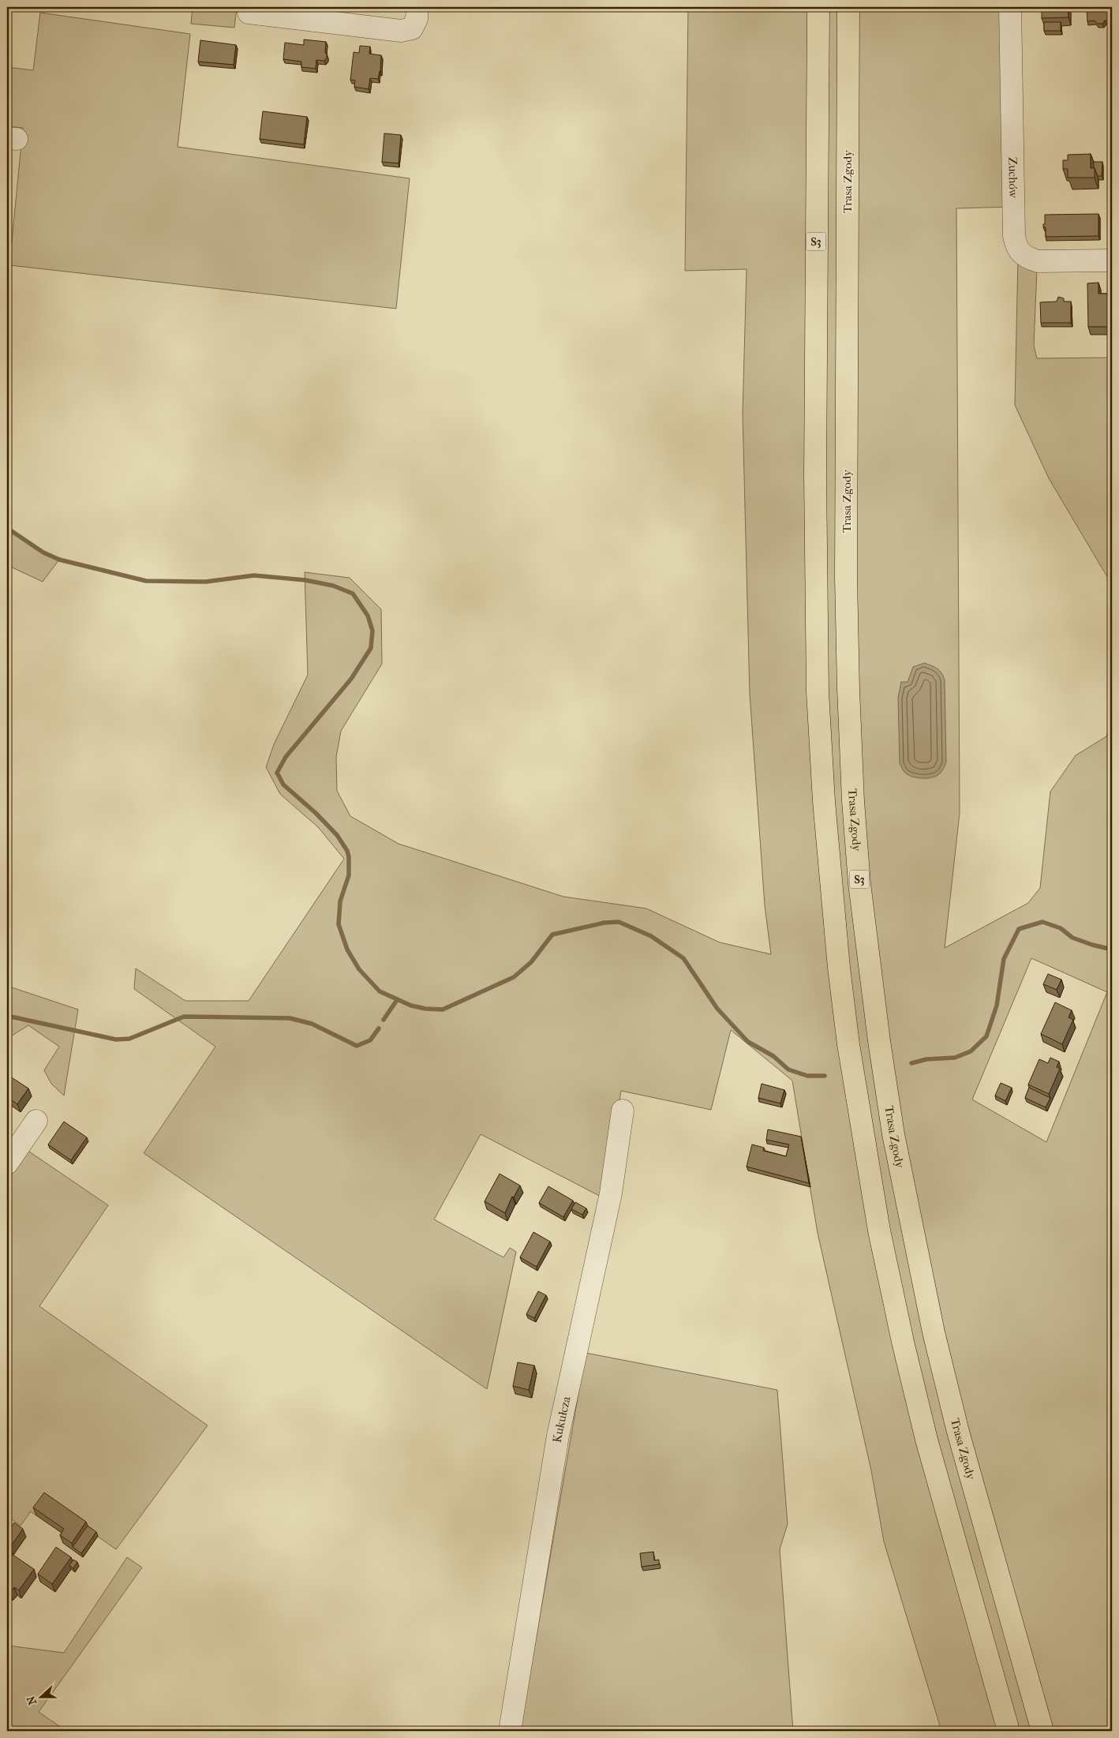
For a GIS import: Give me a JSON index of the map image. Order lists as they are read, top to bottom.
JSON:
{
  "streets": {
    "highway": ["Trasa Zgody", "S3"],
    "street": ["Zuchów", "Kukułcza"]
  },
  "north": "left"
}
